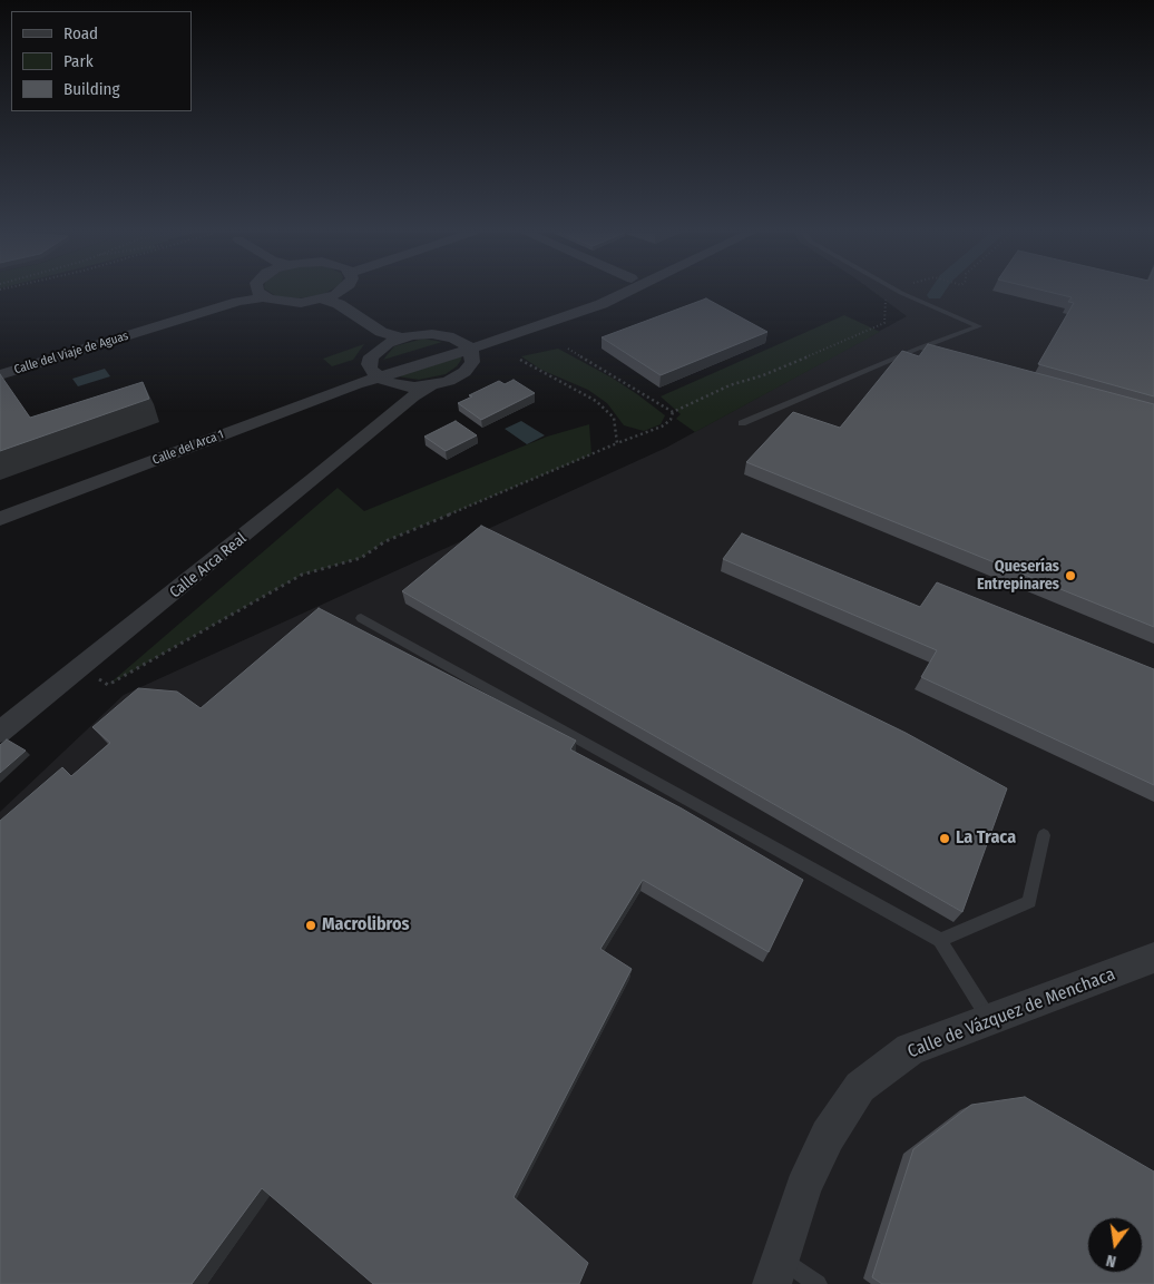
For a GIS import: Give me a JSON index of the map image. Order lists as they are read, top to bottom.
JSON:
{
  "streets": {
    "street": [
      "Calle del Viaje de Aguas",
      "Calle del Arca 1",
      "Calle Arca Real",
      "Calle de Vázquez de Menchaca"
    ]
  },
  "places": ["Queserías Entrepinares", "La Traca", "Macrolibros"],
  "legend": ["Road", "Park", "Building"],
  "north": "bottom"
}
